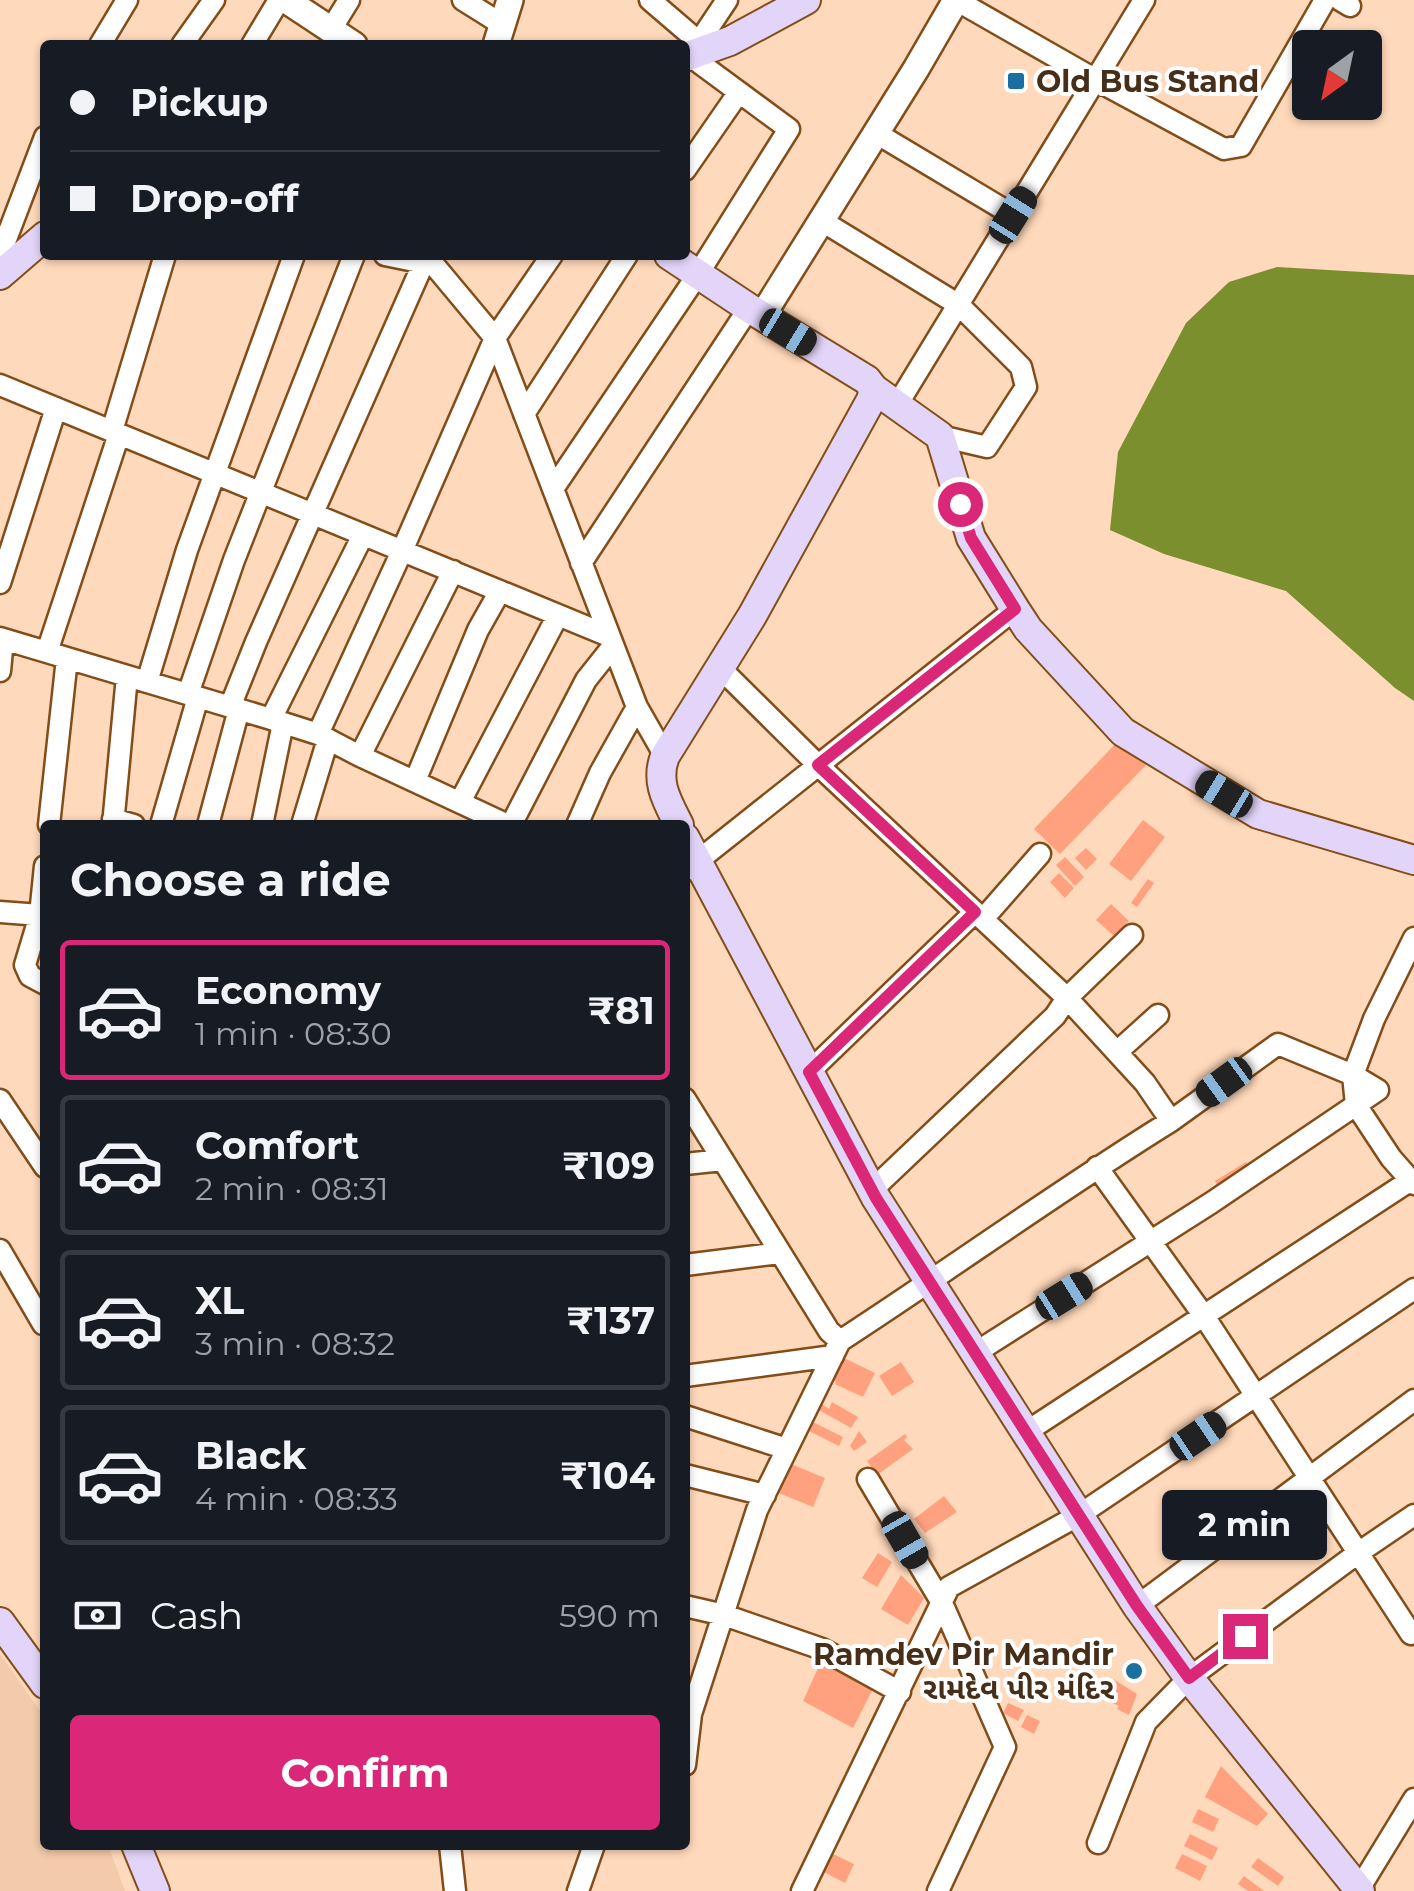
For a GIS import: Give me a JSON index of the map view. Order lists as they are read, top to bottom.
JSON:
{
  "places": {
    "transit": ["Old Bus Stand"],
    "other": ["Ramdev Pir Mandir રામદેવ પીર મંદિર"]
  },
  "north": "bottom left",
  "page": {
    "banner": ["Pickup", "Drop-off"],
    "heading": "Choose a ride",
    "list": [
      {
        "name": "Economy",
        "note": "1 min · 08:30",
        "value": "₹81"
      },
      {
        "name": "Comfort",
        "note": "2 min · 08:31",
        "value": "₹109"
      },
      {
        "name": "XL",
        "note": "3 min · 08:32",
        "value": "₹137"
      },
      {
        "name": "Black",
        "note": "4 min · 08:33",
        "value": "₹104"
      }
    ],
    "bubble": "2 min",
    "pay": ["Cash", "590 m"],
    "buttons": "Confirm"
  }
}
